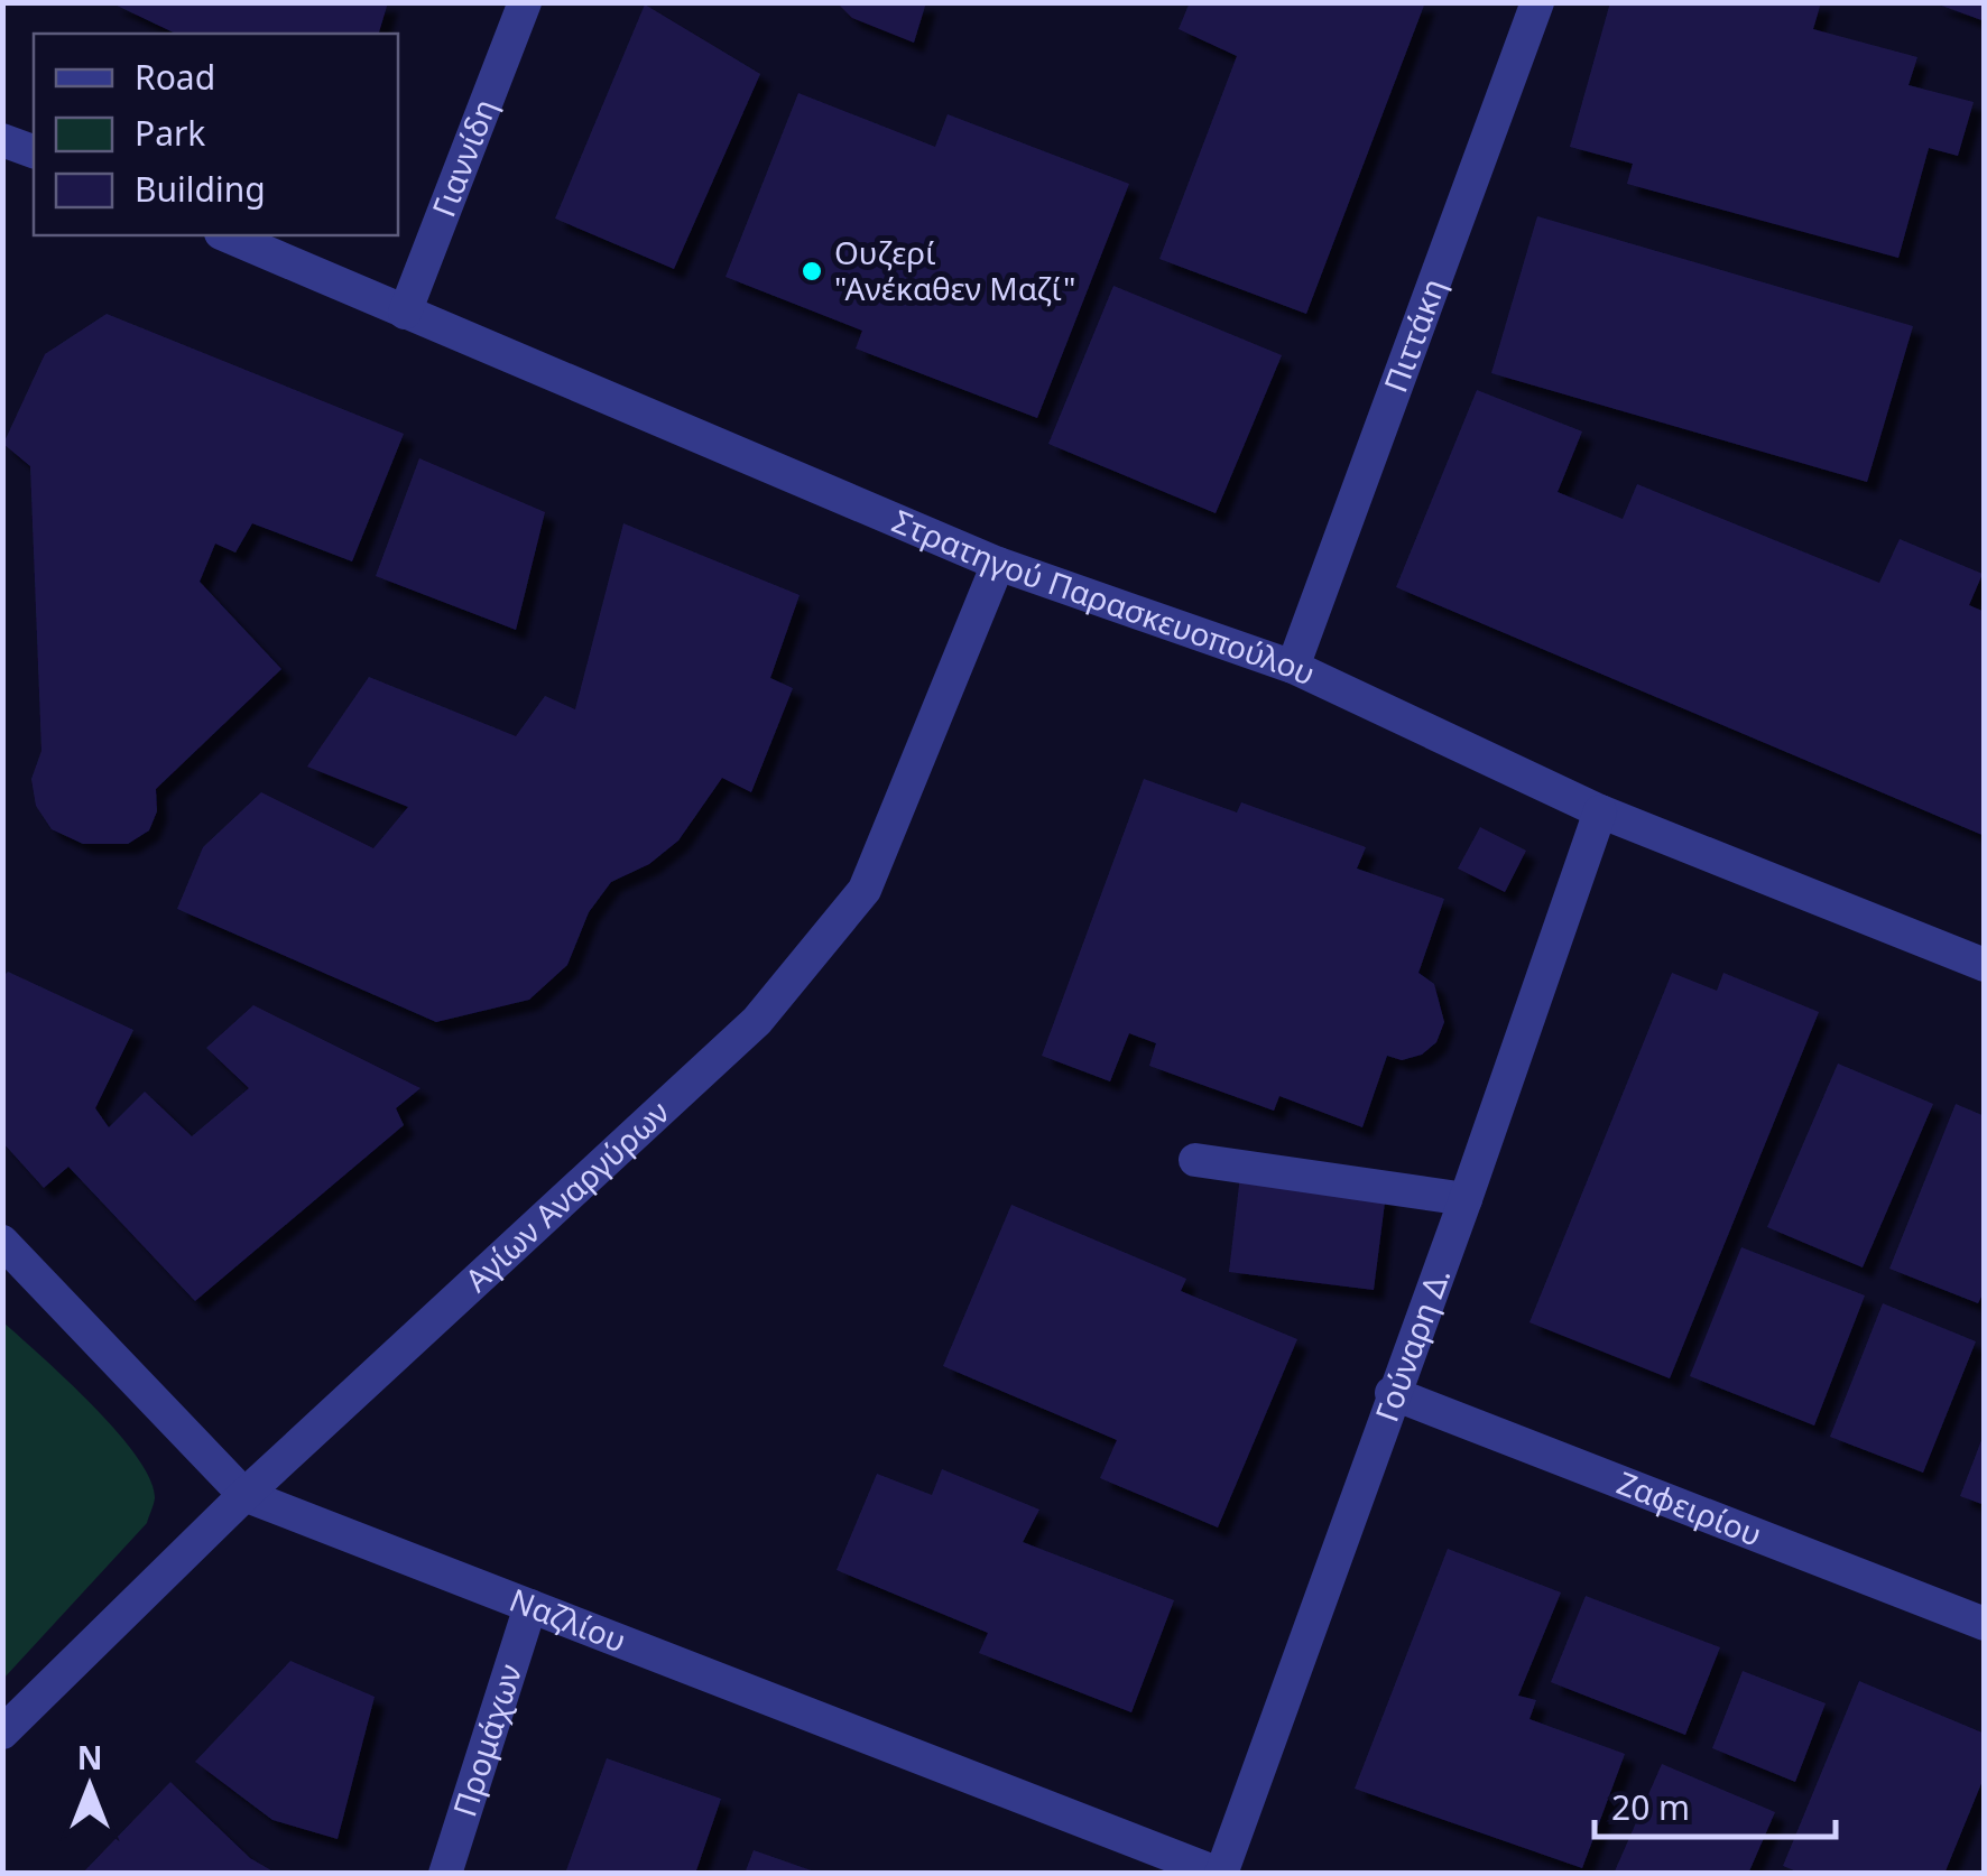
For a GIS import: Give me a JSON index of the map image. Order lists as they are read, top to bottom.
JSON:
{
  "streets": {
    "street": [
      "Γιαννίδη",
      "Πιττάκη",
      "Στρατηγού Παρασκευοπούλου",
      "Αγίων Αναργύρων",
      "Γούναρη Δ.",
      "Ζαφειρίου",
      "Ναζλίου",
      "Προμάχων"
    ]
  },
  "crossings": [
    ["Γιαννίδη", "Στρατηγού Παρασκευοπούλου"],
    ["Πιττάκη", "Στρατηγού Παρασκευοπούλου"],
    ["Στρατηγού Παρασκευοπούλου", "Αγίων Αναργύρων"],
    ["Στρατηγού Παρασκευοπούλου", "Γούναρη Δ."],
    ["Αγίων Αναργύρων", "Ναζλίου"],
    ["Γούναρη Δ.", "Ζαφειρίου"],
    ["Γούναρη Δ.", "Ναζλίου"],
    ["Ναζλίου", "Προμάχων"]
  ],
  "places": ["Ουζερί \"Ανέκαθεν Μαζί\""],
  "legend": ["Road", "Park", "Building"],
  "scale_bar": "20 m",
  "north": "top"
}
